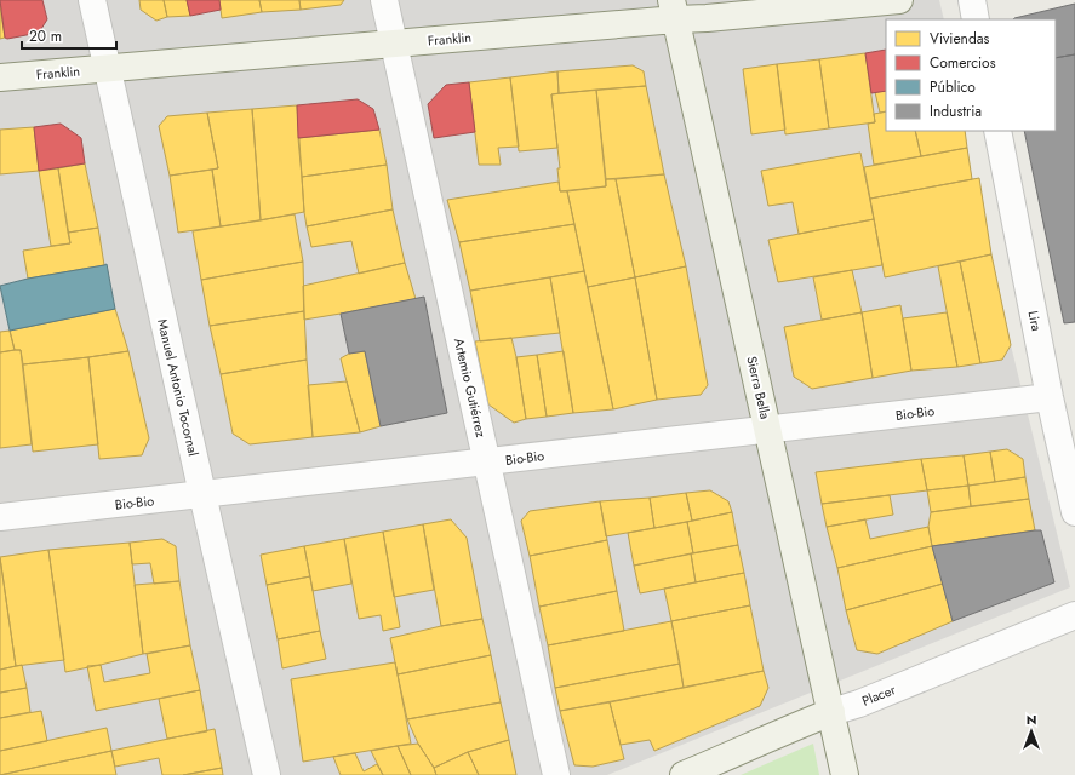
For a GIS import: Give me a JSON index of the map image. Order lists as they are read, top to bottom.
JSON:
{
  "streets": {
    "main road": ["Franklin", "Sierra Bella", "Placer"],
    "street": [
      "Lira",
      "Manuel Antonio Tocornal",
      "Artemio Gutiérrez",
      "Bio-Bio"
    ]
  },
  "crossings": [
    ["Franklin", "Manuel Antonio Tocornal"],
    ["Franklin", "Artemio Gutiérrez"],
    ["Franklin", "Sierra Bella"],
    ["Lira", "Bio-Bio"],
    ["Manuel Antonio Tocornal", "Bio-Bio"],
    ["Artemio Gutiérrez", "Bio-Bio"],
    ["Sierra Bella", "Bio-Bio"],
    ["Sierra Bella", "Placer"]
  ],
  "legend": [
    "Viviendas",
    "Comercios",
    "Público",
    "Industria"
  ],
  "scale_bar": "20 m",
  "north": "top"
}
